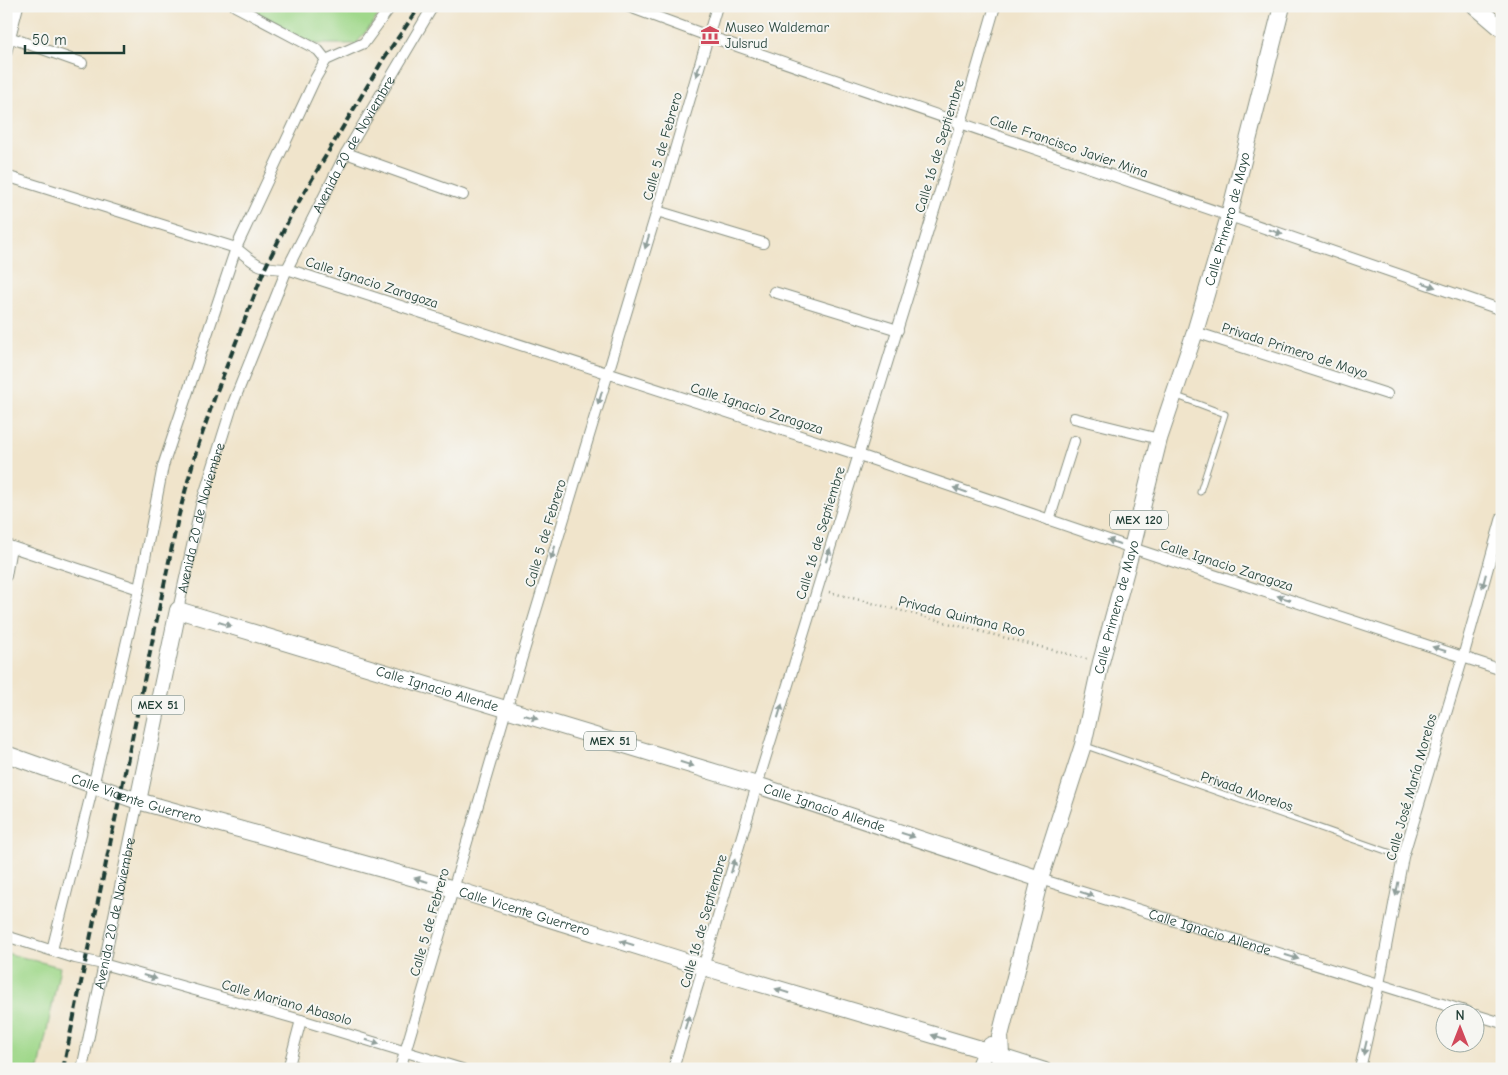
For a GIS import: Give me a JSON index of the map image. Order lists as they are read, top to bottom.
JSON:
{
  "streets": {
    "main road": [
      "Avenida 20 de Noviembre",
      "Calle Primero de Mayo",
      "MEX 120",
      "Calle Ignacio Allende",
      "MEX 51",
      "Calle Vicente Guerrero"
    ],
    "street": [
      "Calle 5 de Febrero",
      "Calle 16 de Septiembre",
      "Calle Francisco Javier Mina",
      "Calle Ignacio Zaragoza",
      "Privada Primero de Mayo",
      "Calle José María Morelos",
      "Calle Mariano Abasolo"
    ],
    "lane": ["Privada Morelos"],
    "path": ["Privada Quintana Roo"]
  },
  "crossings": [
    ["Avenida 20 de Noviembre", "Calle Ignacio Zaragoza"],
    ["Avenida 20 de Noviembre", "Calle Ignacio Allende"],
    ["Avenida 20 de Noviembre", "Calle Vicente Guerrero"],
    ["Avenida 20 de Noviembre", "Calle Mariano Abasolo"],
    ["Calle 5 de Febrero", "Calle Francisco Javier Mina"],
    ["Calle 5 de Febrero", "Calle Ignacio Zaragoza"],
    ["Calle 5 de Febrero", "Calle Ignacio Allende"],
    ["Calle 5 de Febrero", "Calle Vicente Guerrero"],
    ["Calle 5 de Febrero", "Calle Mariano Abasolo"],
    ["Calle 16 de Septiembre", "Calle Francisco Javier Mina"],
    ["Calle 16 de Septiembre", "Calle Ignacio Zaragoza"],
    ["Calle 16 de Septiembre", "Privada Quintana Roo"],
    ["Calle 16 de Septiembre", "Calle Ignacio Allende"],
    ["Calle 16 de Septiembre", "Calle Vicente Guerrero"],
    ["Calle Francisco Javier Mina", "Calle Primero de Mayo"],
    ["Calle Primero de Mayo", "Calle Ignacio Zaragoza"],
    ["Calle Primero de Mayo", "Privada Primero de Mayo"],
    ["Calle Primero de Mayo", "Privada Quintana Roo"],
    ["Calle Primero de Mayo", "Calle Ignacio Allende"],
    ["Calle Primero de Mayo", "Privada Morelos"],
    ["Calle Primero de Mayo", "Calle Vicente Guerrero"],
    ["Calle Ignacio Zaragoza", "Calle José María Morelos"],
    ["Calle Ignacio Allende", "Calle José María Morelos"],
    ["Calle José María Morelos", "Privada Morelos"]
  ],
  "one_way": [
    "Calle 5 de Febrero",
    "Calle 16 de Septiembre",
    "Calle Ignacio Zaragoza",
    "Calle Ignacio Allende",
    "Calle José María Morelos",
    "Calle Vicente Guerrero",
    "Calle Mariano Abasolo"
  ],
  "places": {
    "museum": ["Museo Waldemar Julsrud"]
  },
  "scale_bar": "50 m",
  "north": "top"
}
